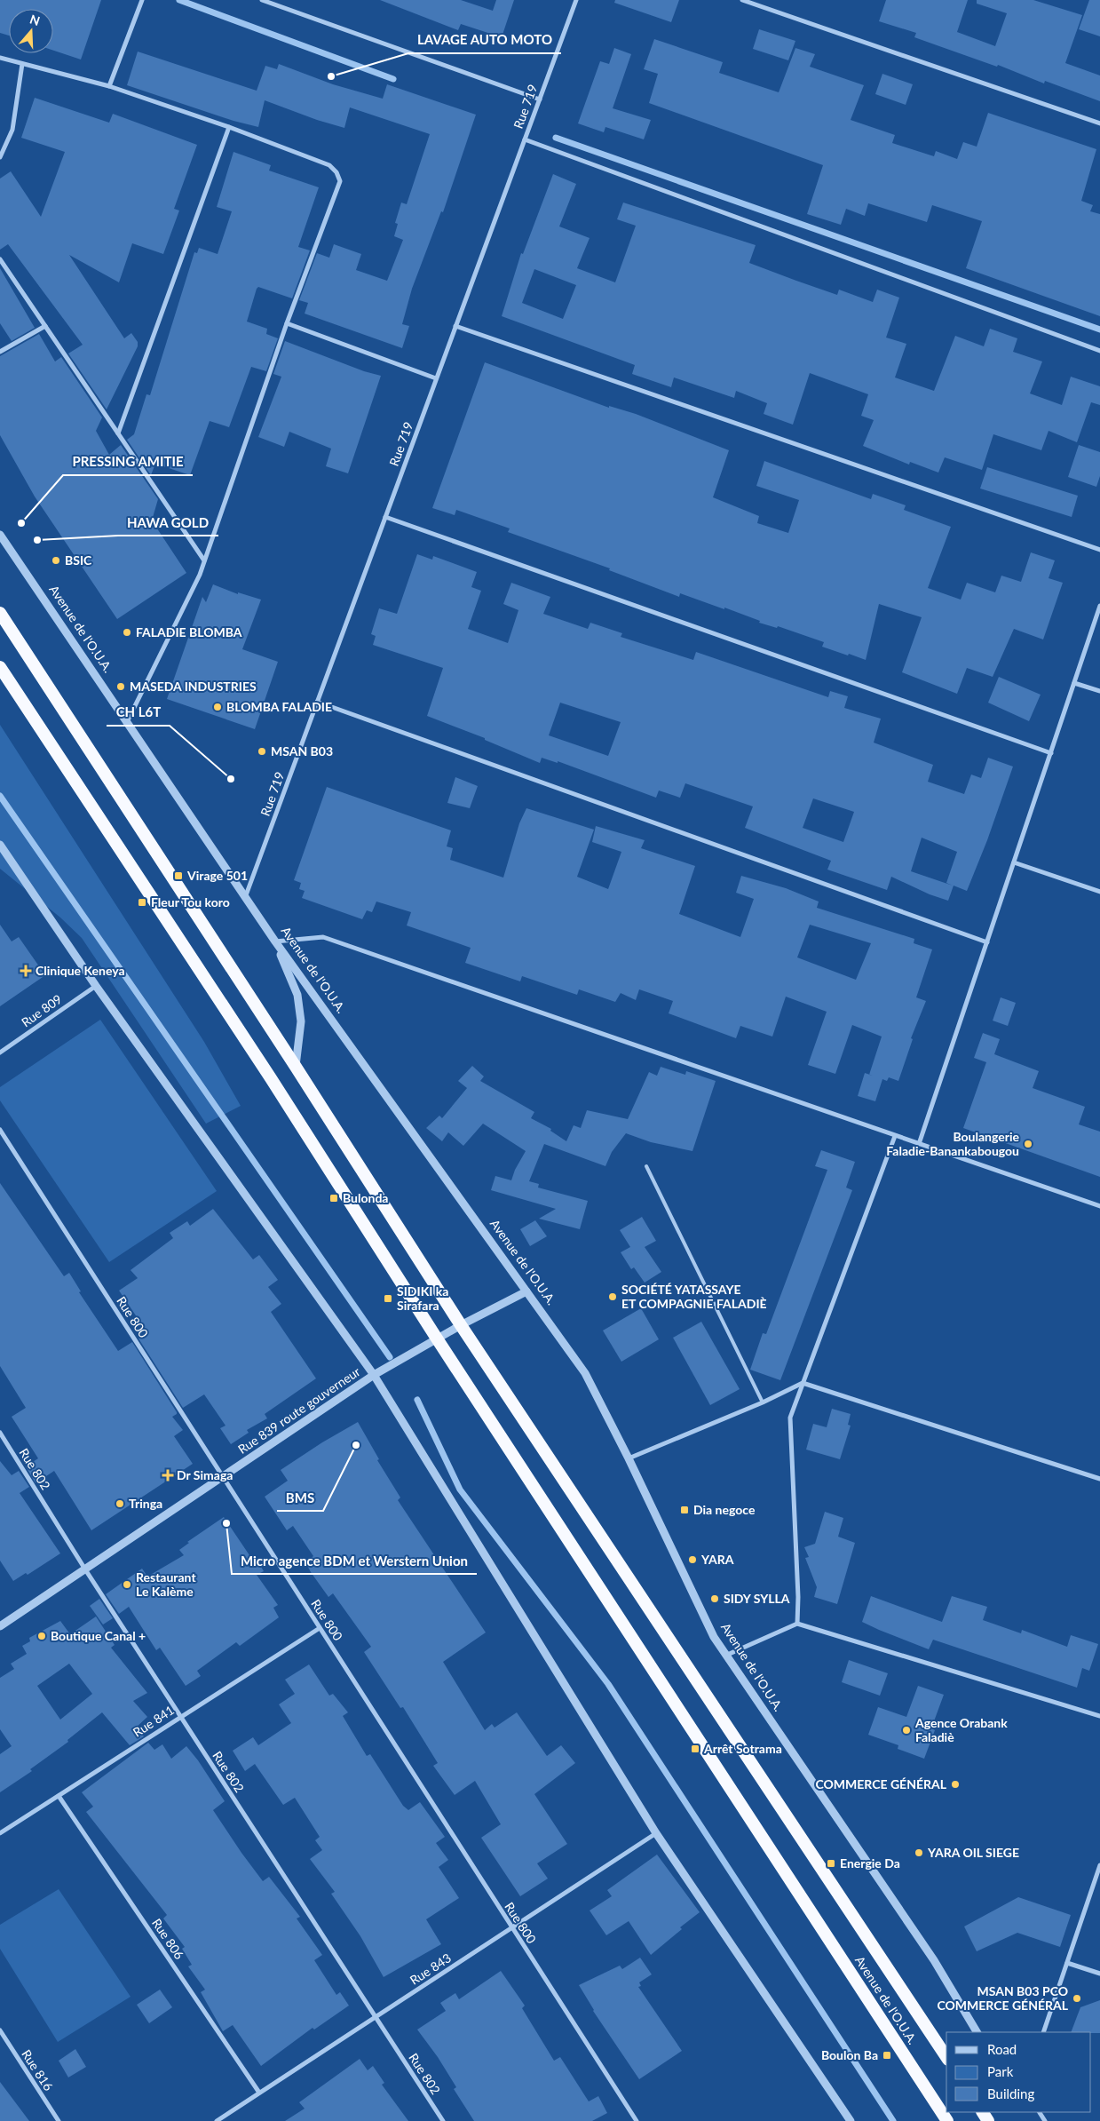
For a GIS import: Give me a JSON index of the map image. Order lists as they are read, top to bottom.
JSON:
{
  "streets": {
    "highway": ["Avenue de l'O.U.A."],
    "street": [
      "Rue 719",
      "Rue 809",
      "Rue 800",
      "Rue 839 route gouverneur",
      "Rue 802",
      "Rue 841",
      "Rue 806",
      "Rue 843",
      "Rue 816"
    ]
  },
  "crossings": [
    ["Rue 719", "Avenue de l'O.U.A."],
    ["Avenue de l'O.U.A.", "Rue 839 route gouverneur"],
    ["Rue 800", "Rue 839 route gouverneur"],
    ["Rue 800", "Rue 841"],
    ["Rue 800", "Rue 843"],
    ["Rue 839 route gouverneur", "Rue 802"],
    ["Rue 802", "Rue 841"],
    ["Rue 802", "Rue 843"],
    ["Rue 841", "Rue 806"],
    ["Rue 806", "Rue 843"]
  ],
  "places": {
    "other": [
      "LAVAGE AUTO MOTO",
      "PRESSING AMITIE",
      "HAWA GOLD",
      "BSIC",
      "FALADIE BLOMBA",
      "MASEDA INDUSTRIES",
      "BLOMBA FALADIE",
      "MSAN B03",
      "CH L6T",
      "Boulangerie Faladie-Banankabougou",
      "SOCIÉTÉ YATASSAYE ET COMPAGNIE FALADIÈ",
      "BMS",
      "Tringa",
      "Micro agence BDM et Werstern Union",
      "YARA",
      "Restaurant Le Kalème",
      "SIDY SYLLA",
      "Boutique Canal +",
      "Agence Orabank Faladiè",
      "COMMERCE GÉNÉRAL",
      "YARA OIL SIEGE",
      "MSAN B03 PCO COMMERCE GÉNÉRAL"
    ],
    "transit": [
      "Virage 501",
      "Fleur Tou koro",
      "Bulonda",
      "SIDIKI ka Sirafara",
      "Dia negoce",
      "Arrêt Sotrama",
      "Energie Da",
      "Boulon Ba"
    ],
    "health": ["Clinique Keneya", "Dr Simaga"]
  },
  "legend": ["Road", "Park", "Building"],
  "north": "top"
}
